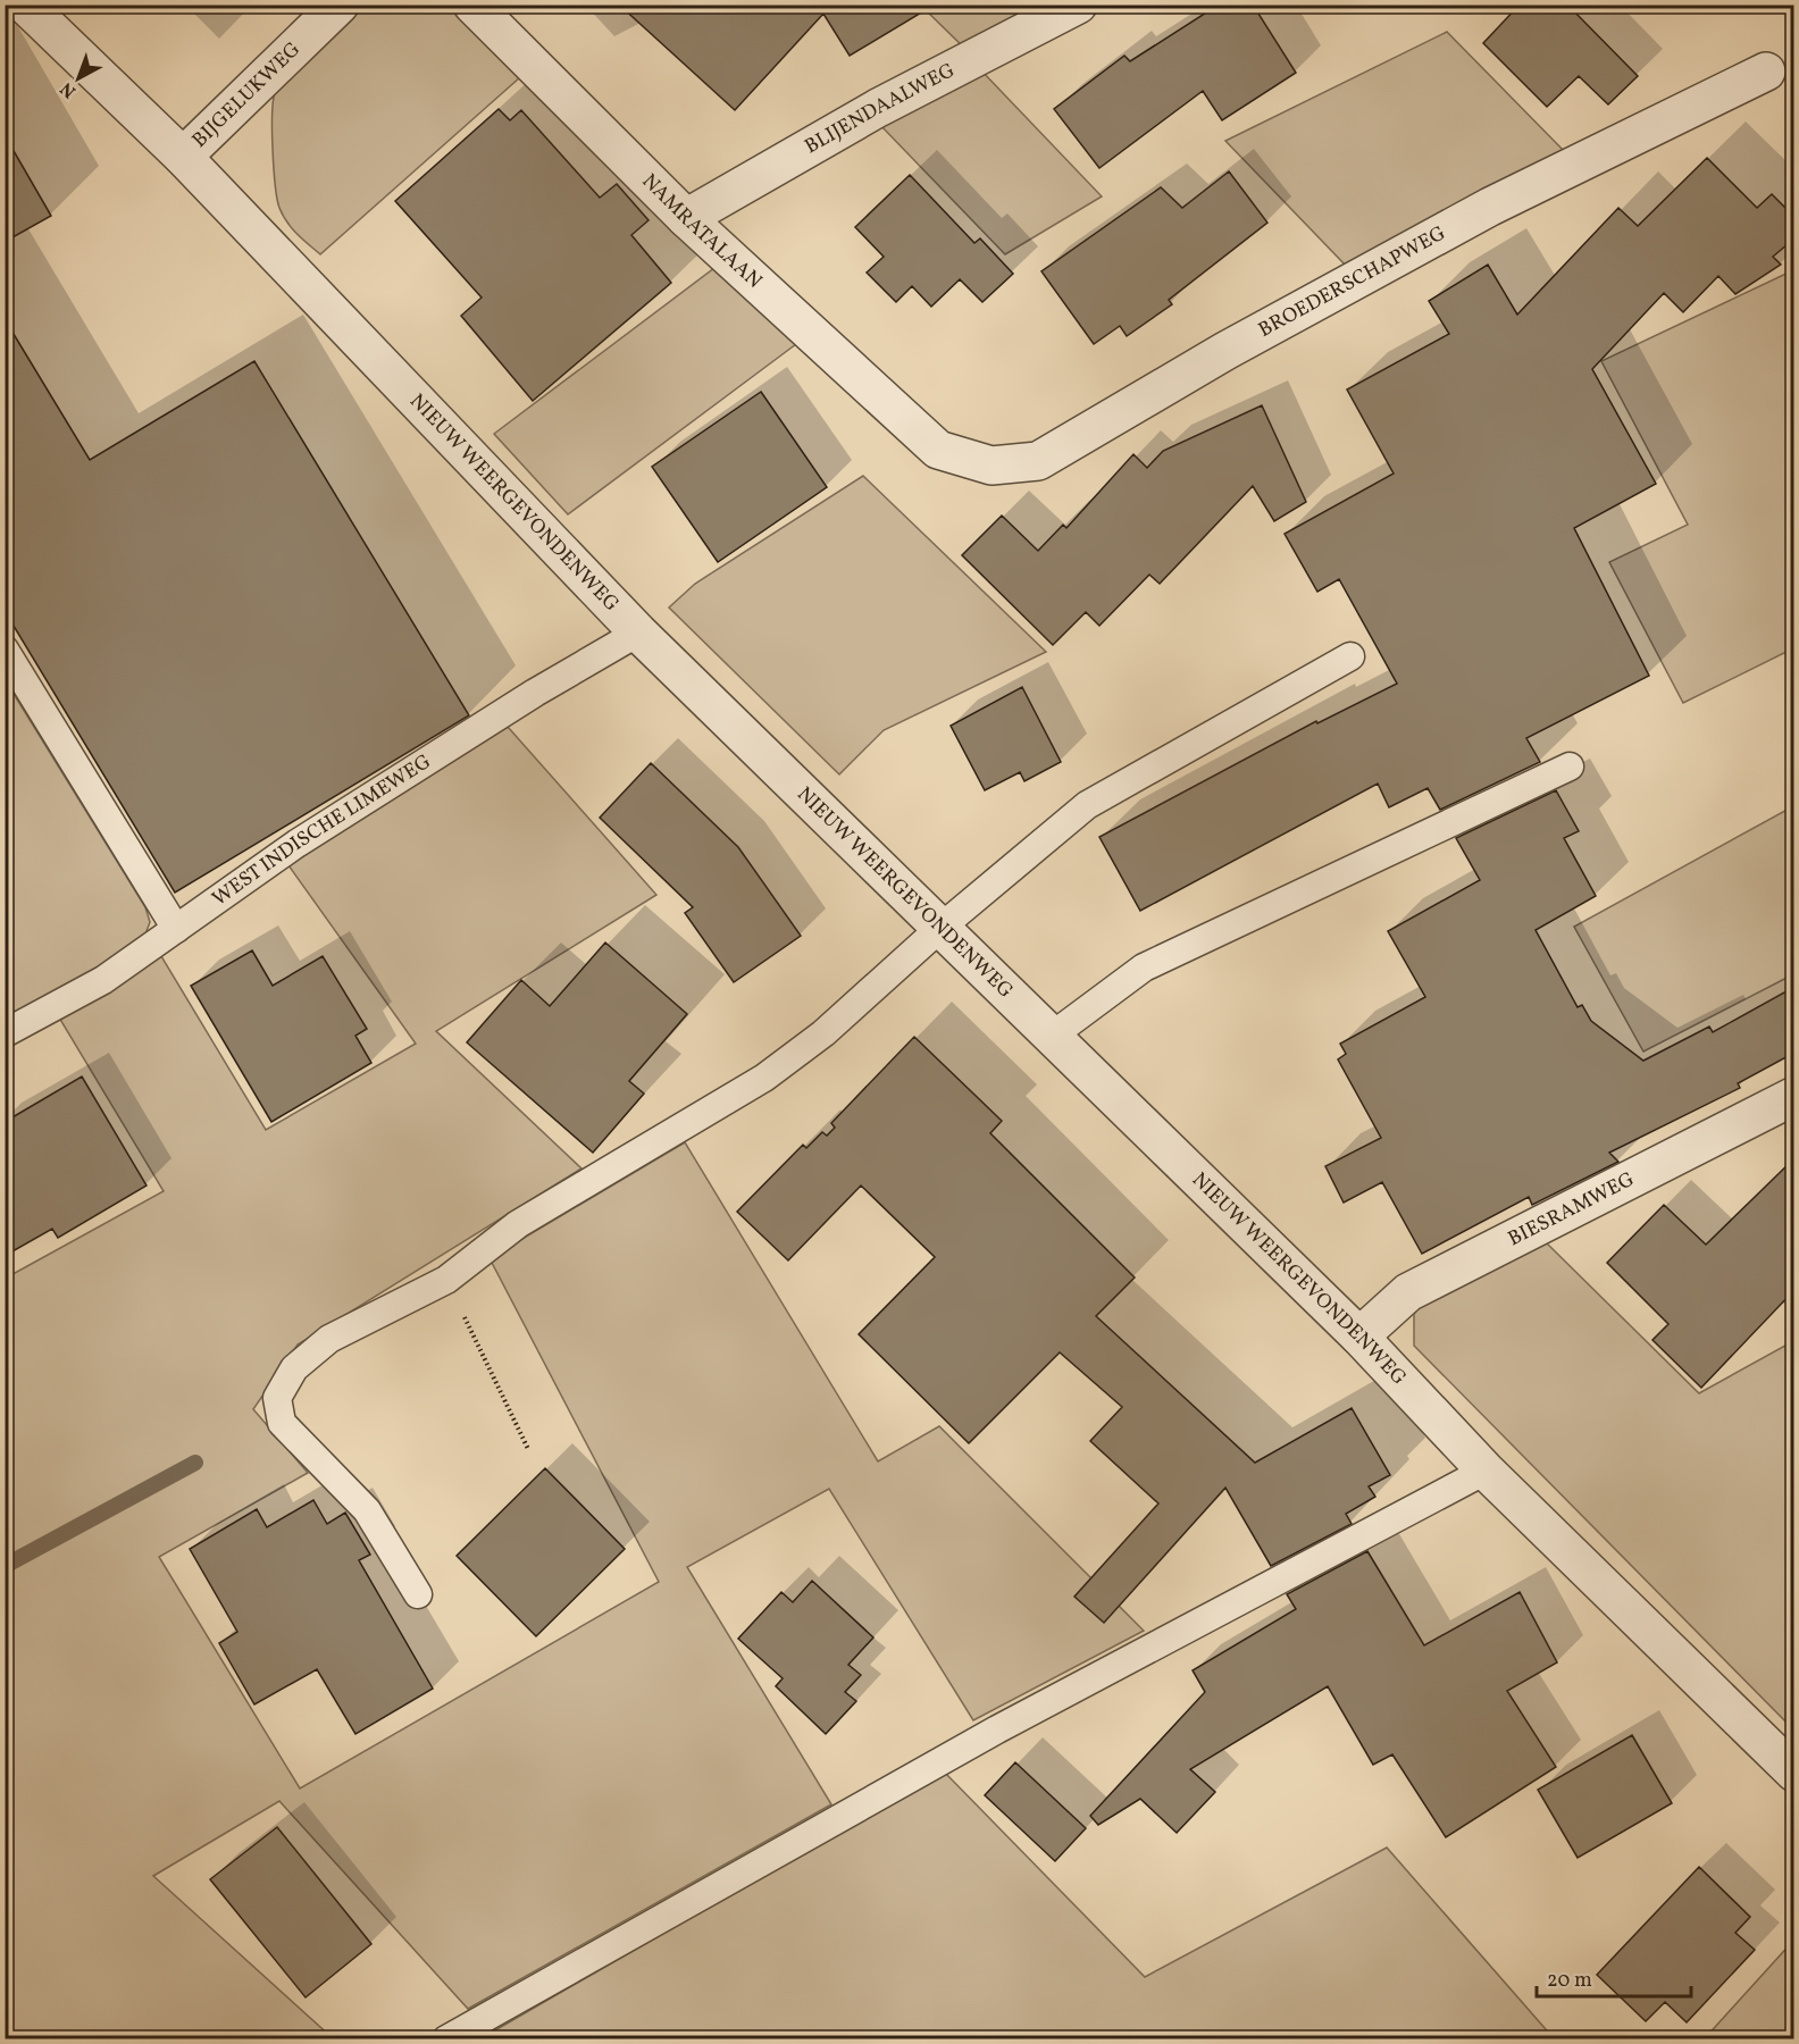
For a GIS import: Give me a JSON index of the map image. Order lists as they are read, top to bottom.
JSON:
{
  "streets": {
    "street": [
      "BIJGELUKWEG",
      "BLIJENDAALWEG",
      "NAMRATALAAN",
      "BROEDERSCHAPWEG",
      "NIEUW WEERGEVONDENWEG",
      "BIESRAMWEG"
    ],
    "lane": ["WEST INDISCHE LIMEWEG"]
  },
  "crossings": [
    ["BIJGELUKWEG", "NIEUW WEERGEVONDENWEG"],
    ["BLIJENDAALWEG", "NAMRATALAAN"],
    ["NAMRATALAAN", "BROEDERSCHAPWEG"],
    ["NIEUW WEERGEVONDENWEG", "WEST INDISCHE LIMEWEG"],
    ["NIEUW WEERGEVONDENWEG", "BIESRAMWEG"]
  ],
  "scale_bar": "20 m",
  "north": "bottom left"
}
